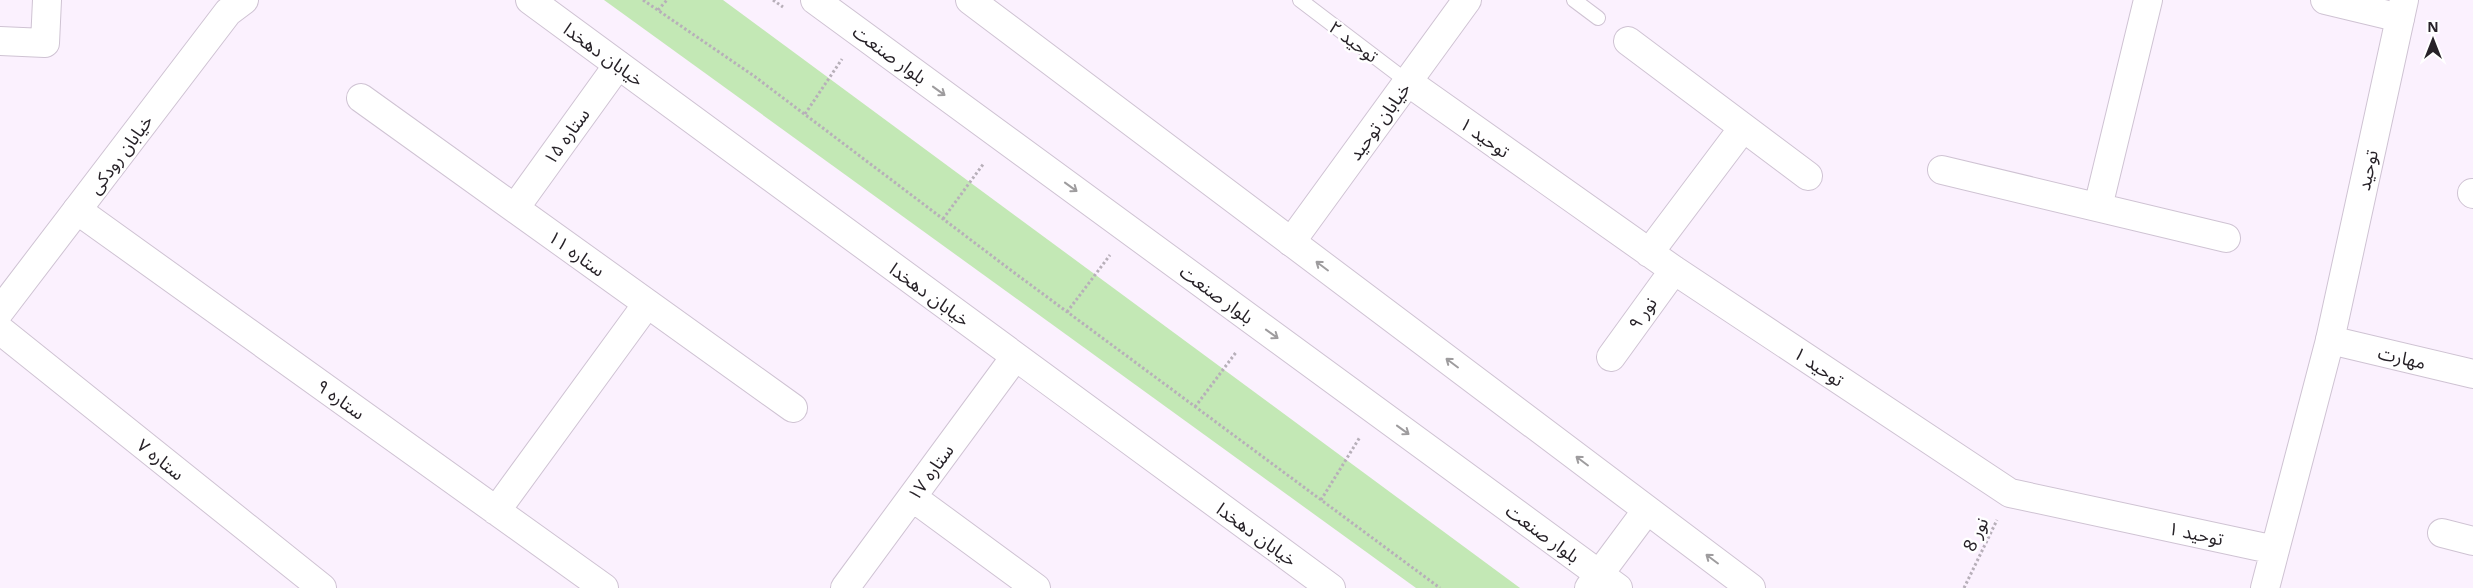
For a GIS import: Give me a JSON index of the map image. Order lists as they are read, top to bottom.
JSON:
{
  "streets": {
    "street": [
      "خیابان دهخدا",
      "بلوار صنعت",
      "خیابان توحید",
      "ستاره ۱۵",
      "توحید ۱",
      "خیابان رودکی",
      "توحید",
      "ستاره ۱۱",
      "نور ۹",
      "مهارت",
      "ستاره ۹",
      "ستاره ۷",
      "ستاره ۱۷"
    ],
    "lane": ["توحید ۲"],
    "path": ["نور 8"]
  },
  "crossings": [
    ["توحید ۲", "خیابان توحید"],
    ["توحید ۲", "توحید ۱"],
    ["خیابان دهخدا", "ستاره ۱۵"],
    ["خیابان دهخدا", "ستاره ۱۷"],
    ["خیابان توحید", "توحید ۱"],
    ["ستاره ۱۵", "ستاره ۱۱"],
    ["توحید ۱", "توحید"],
    ["توحید ۱", "نور ۹"],
    ["توحید ۱", "نور 8"],
    ["خیابان رودکی", "ستاره ۹"],
    ["توحید", "مهارت"]
  ],
  "north": "top"
}
